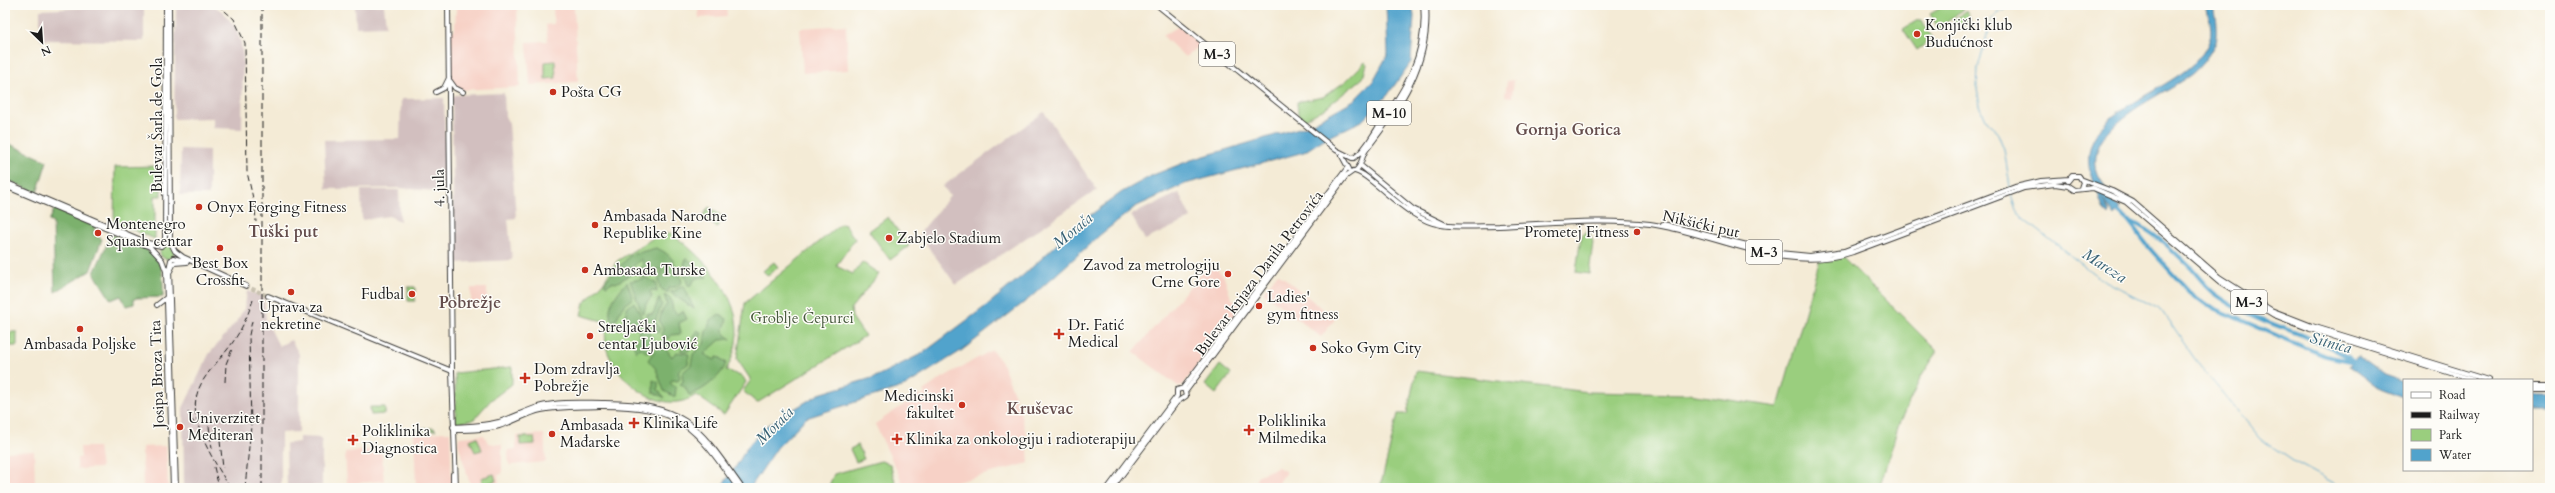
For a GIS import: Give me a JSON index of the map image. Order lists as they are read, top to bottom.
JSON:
{
  "streets": {
    "main road": [
      "M-3",
      "M-10",
      "Bulevar Šarla de Gola",
      "4. jula",
      "Nikšićki put",
      "Bulevar knjaza Danila Petrovića",
      "Josipa Broza Tita"
    ]
  },
  "crossings": [
    ["M-3", "M-10"],
    ["M-3", "Nikšićki put"],
    ["M-3", "Bulevar knjaza Danila Petrovića"],
    ["M-10", "Nikšićki put"],
    ["M-10", "Bulevar knjaza Danila Petrovića"],
    ["Bulevar Šarla de Gola", "Josipa Broza Tita"],
    ["Nikšićki put", "Bulevar knjaza Danila Petrovića"]
  ],
  "districts": [
    "Gornja Gorica",
    "Tuški put",
    "Pobrežje",
    "Kruševac"
  ],
  "water": ["Morača", "Mareza", "Sitnica"],
  "parks": ["Groblje Čepurci"],
  "places": {
    "other": [
      "Konjički klub Budućnost",
      "Pošta CG",
      "Onyx Forging Fitness",
      "Ambasada Narodne Republike Kine",
      "Prometej Fitness",
      "Montenegro Squash centar",
      "Zabjelo Stadium",
      "Best Box Crossfit",
      "Ambasada Turske",
      "Zavod za metrologiju Crne Gore",
      "Uprava za nekretine",
      "Fudbal",
      "Ladies' gym fitness",
      "Ambasada Poljske",
      "Streljački centar Ljubović",
      "Soko Gym City",
      "Medicinski fakultet",
      "Univerzitet Mediteran",
      "Ambasada Mađarske"
    ],
    "health": [
      "Dr. Fatić Medical",
      "Dom zdravlja Pobrežje",
      "Klinika Life",
      "Poliklinika Milmedika",
      "Klinika za onkologiju i radioterapiju",
      "Poliklinika Diagnostica"
    ]
  },
  "legend": [
    "Road",
    "Railway",
    "Park",
    "Water"
  ],
  "north": "bottom right"
}
